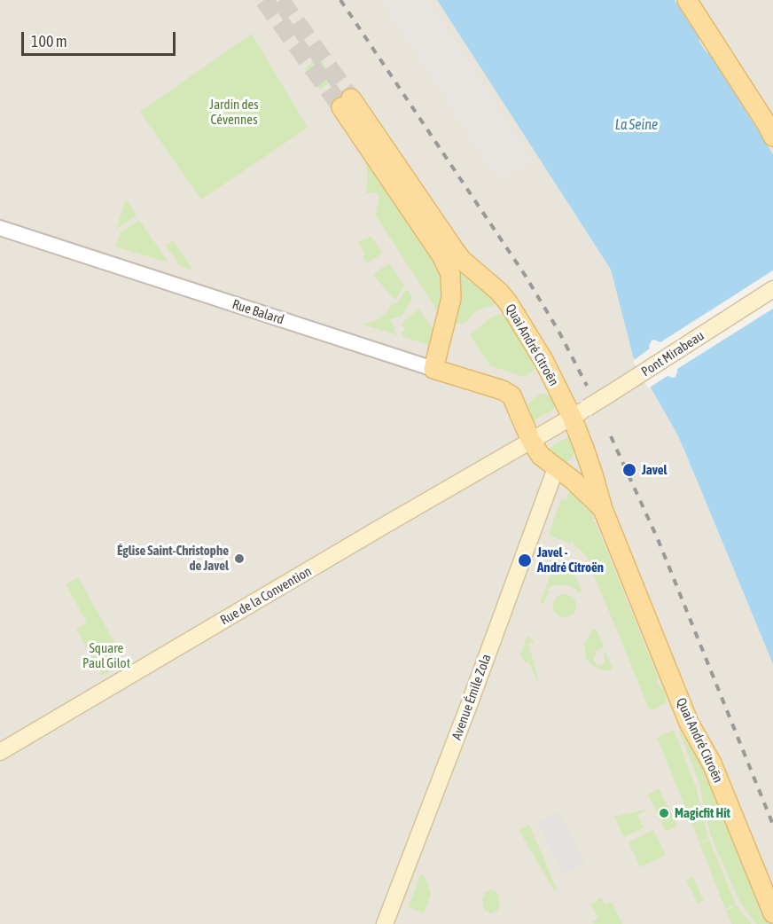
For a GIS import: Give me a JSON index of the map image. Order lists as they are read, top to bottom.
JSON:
{
  "streets": {
    "main road": [
      "Rue Balard",
      "Quai André Citroën",
      "Pont Mirabeau",
      "Rue de la Convention",
      "Avenue Émile Zola"
    ]
  },
  "crossings": [
    ["Rue Balard", "Quai André Citroën"],
    ["Quai André Citroën", "Pont Mirabeau"],
    ["Quai André Citroën", "Rue de la Convention"],
    ["Quai André Citroën", "Avenue Émile Zola"],
    ["Pont Mirabeau", "Rue de la Convention"]
  ],
  "water": ["La Seine"],
  "parks": ["Jardin des Cévennes", "Square Paul Gilot"],
  "places": [
    "Javel",
    "Église Saint-Christophe de Javel",
    "Javel - André Citroën",
    "Magicfit Hit"
  ],
  "scale_bar": "100 m"
}
